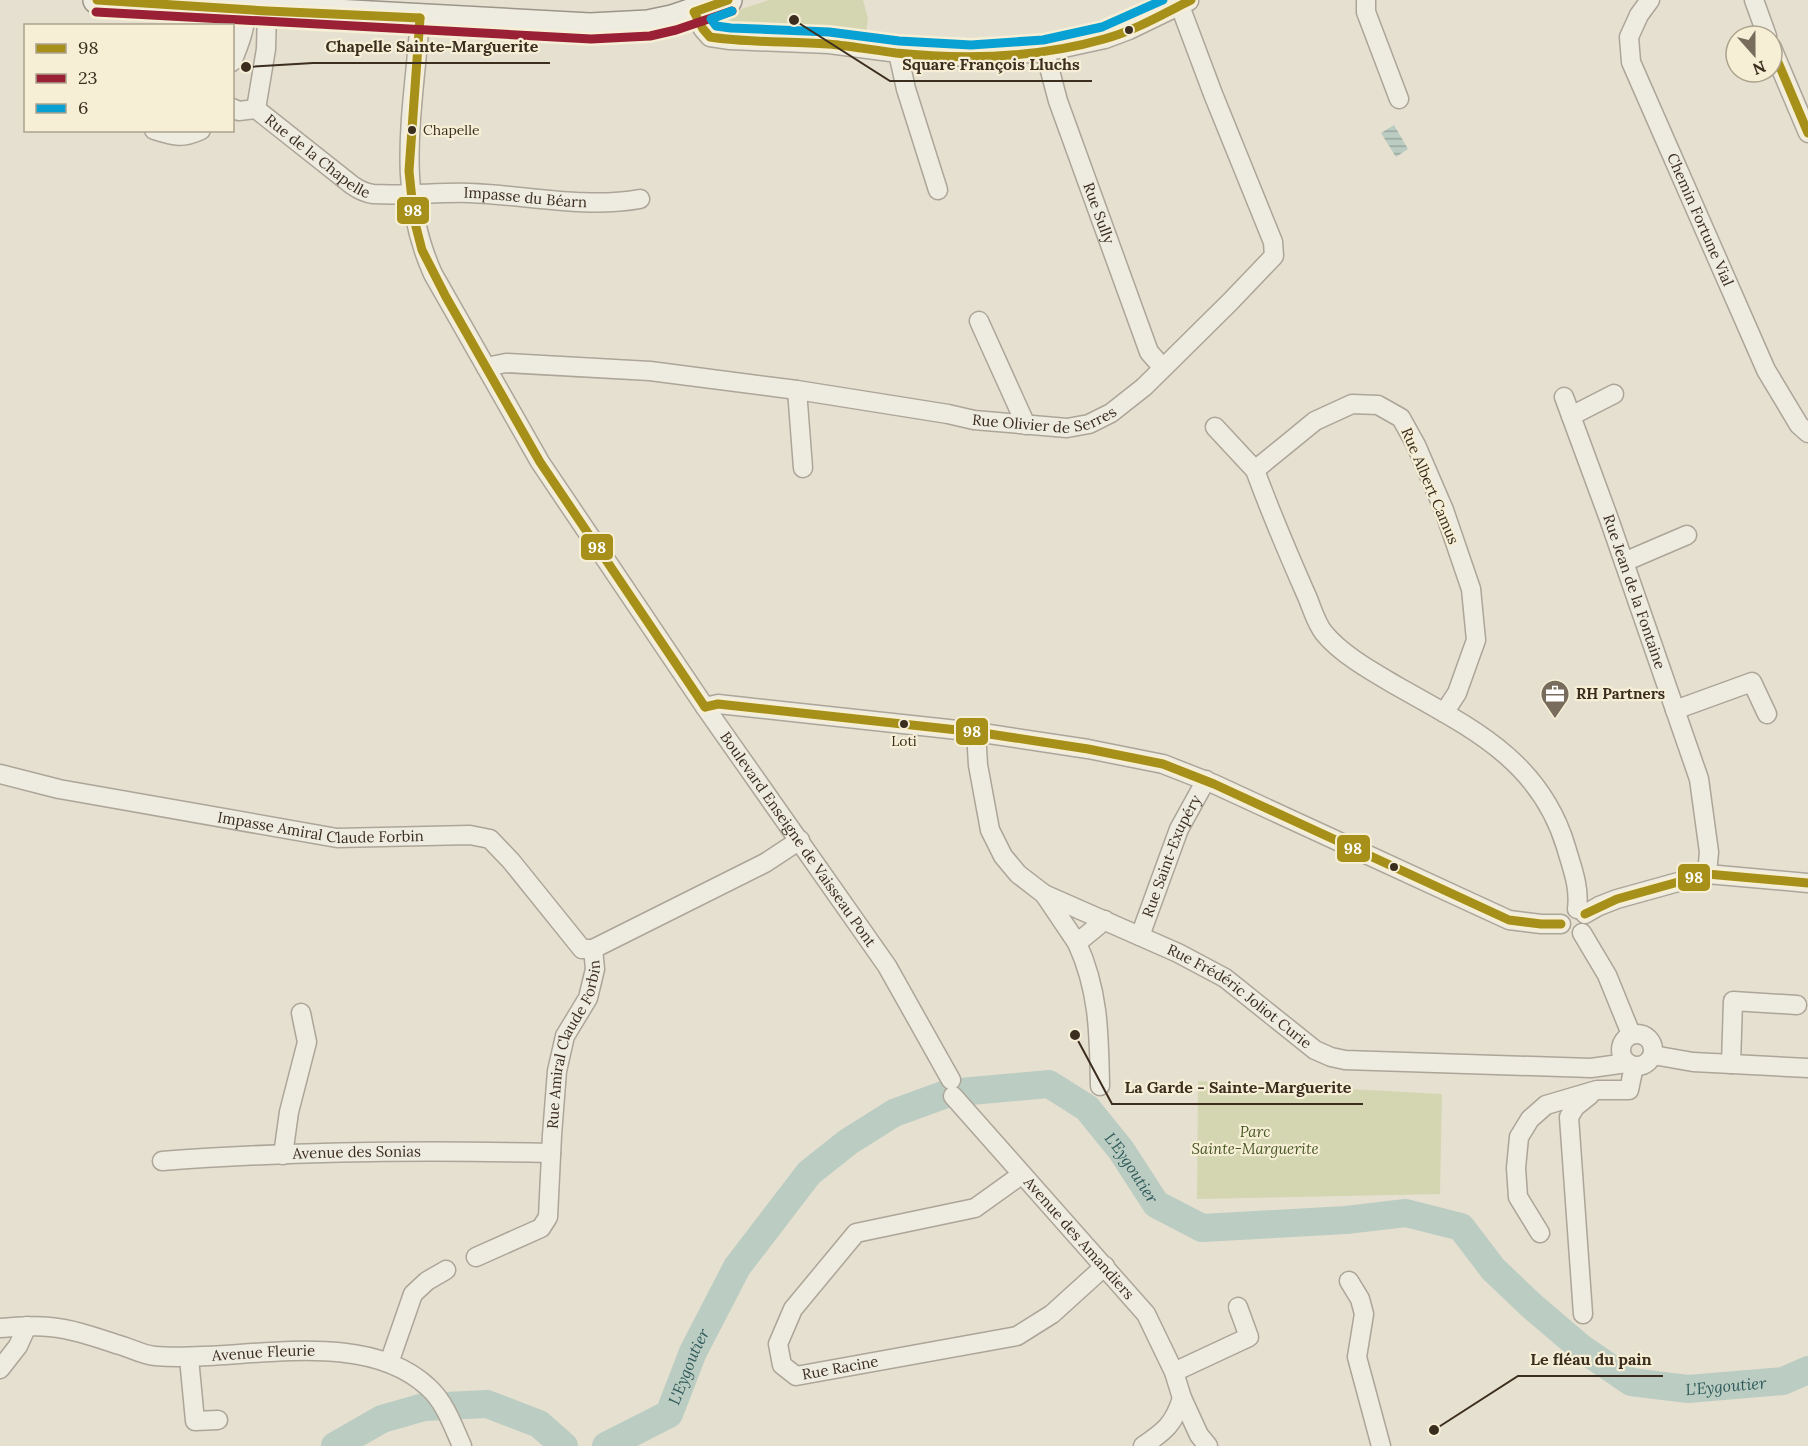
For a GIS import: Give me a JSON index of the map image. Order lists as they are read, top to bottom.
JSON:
{
  "streets": {
    "street": [
      "Rue de la Chapelle",
      "Impasse du Béarn",
      "Rue Sully",
      "Chemin Fortune Vial",
      "Rue Olivier de Serres",
      "Rue Albert Camus",
      "Rue Jean de la Fontaine",
      "Impasse Amiral Claude Forbin",
      "Boulevard Enseigne de Vaisseau Pont",
      "Rue Saint-Exupéry",
      "Rue Frédéric Joliot Curie",
      "Rue Amiral Claude Forbin",
      "Avenue des Sonias",
      "Avenue des Amandiers",
      "Avenue Fleurie",
      "Rue Racine"
    ]
  },
  "crossings": [
    ["Rue de la Chapelle", "Impasse du Béarn"],
    ["Rue de la Chapelle", "Boulevard Enseigne de Vaisseau Pont"],
    ["Impasse du Béarn", "Boulevard Enseigne de Vaisseau Pont"],
    ["Rue Sully", "Rue Olivier de Serres"],
    ["Rue Olivier de Serres", "Boulevard Enseigne de Vaisseau Pont"],
    ["Impasse Amiral Claude Forbin", "Rue Amiral Claude Forbin"],
    ["Boulevard Enseigne de Vaisseau Pont", "Rue Amiral Claude Forbin"],
    ["Boulevard Enseigne de Vaisseau Pont", "Avenue des Amandiers"],
    ["Rue Saint-Exupéry", "Rue Frédéric Joliot Curie"],
    ["Rue Amiral Claude Forbin", "Avenue des Sonias"],
    ["Avenue des Amandiers", "Rue Racine"]
  ],
  "water": ["L'Eygoutier"],
  "parks": ["Parc Sainte-Marguerite"],
  "places": {
    "other": [
      "Square François Lluchs",
      "Chapelle Sainte-Marguerite",
      "Chapelle",
      "Loti",
      "La Garde - Sainte-Marguerite",
      "Le fléau du pain"
    ],
    "office": ["RH Partners"]
  },
  "lines": ["transit line 98", "transit line 6", "transit line 23"],
  "legend": ["98", "23", "6"],
  "north": "bottom"
}
